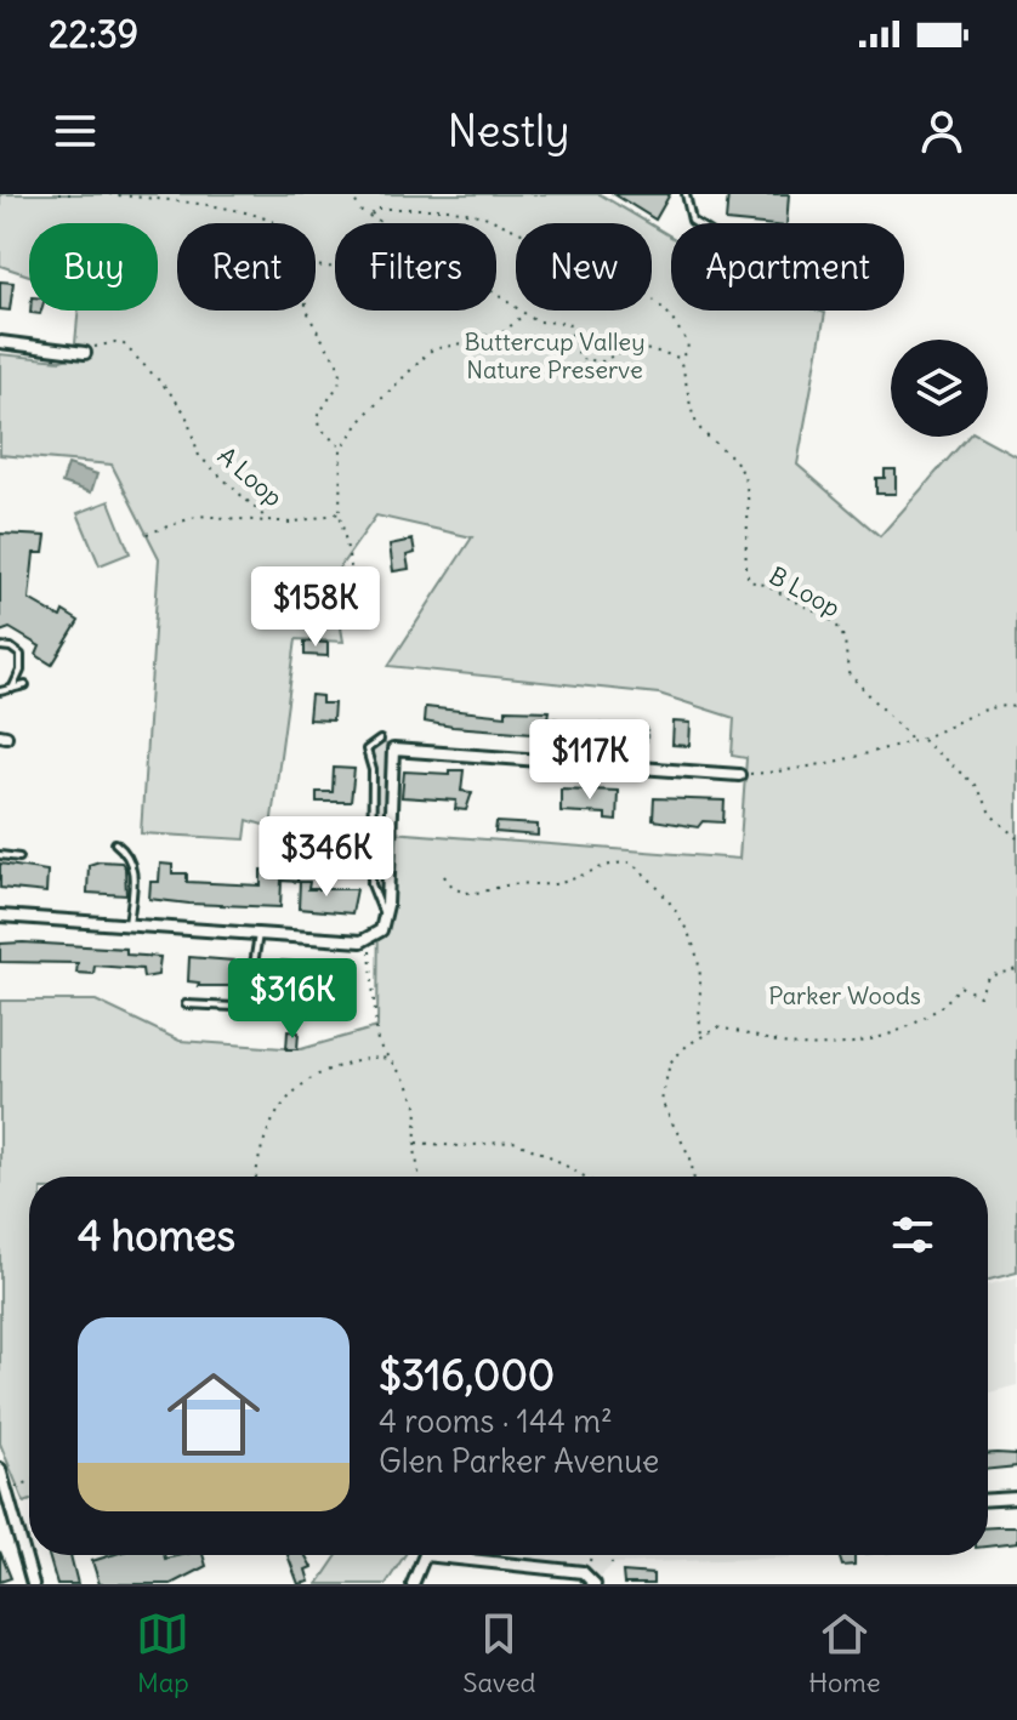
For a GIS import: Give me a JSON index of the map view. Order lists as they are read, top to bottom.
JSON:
{
  "streets": {
    "path": ["A Loop", "B Loop"]
  },
  "parks": ["Buttercup Valley Nature Preserve", "Parker Woods"],
  "page": {
    "status": "22:39",
    "header": "Nestly",
    "chip": [
      "Buy",
      "Rent",
      "Filters",
      "New",
      "Apartment"
    ],
    "price": [
      "$158K",
      "$117K",
      "$346K",
      "$316K"
    ],
    "heading": "4 homes",
    "list": [
      {
        "name": "$316,000",
        "note": "4 rooms · 144 m² · Glen Parker Avenue"
      }
    ],
    "tabs": ["Map", "Saved", "Home"]
  }
}
